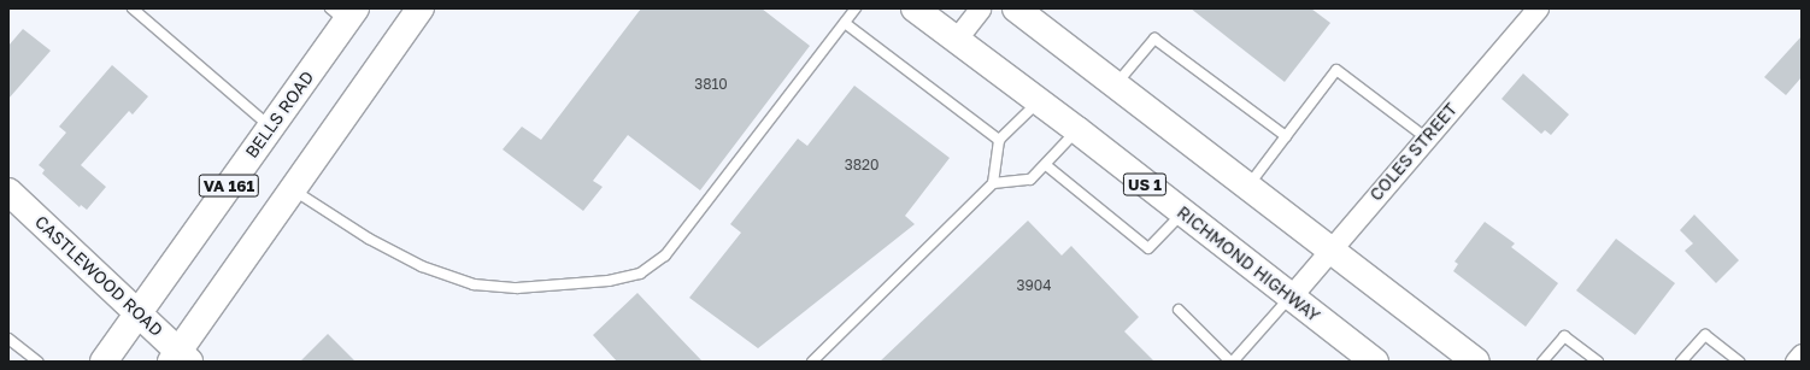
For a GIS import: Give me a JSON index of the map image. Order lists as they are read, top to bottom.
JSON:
{
  "streets": {
    "main road": [
      "BELLS ROAD",
      "US 1",
      "VA 161",
      "RICHMOND HIGHWAY",
      "CASTLEWOOD ROAD"
    ],
    "street": ["COLES STREET"]
  },
  "crossings": [
    ["BELLS ROAD", "CASTLEWOOD ROAD"],
    ["COLES STREET", "RICHMOND HIGHWAY"],
    ["VA 161", "CASTLEWOOD ROAD"]
  ],
  "house_numbers": ["3810", "3820", "3904"]
}
